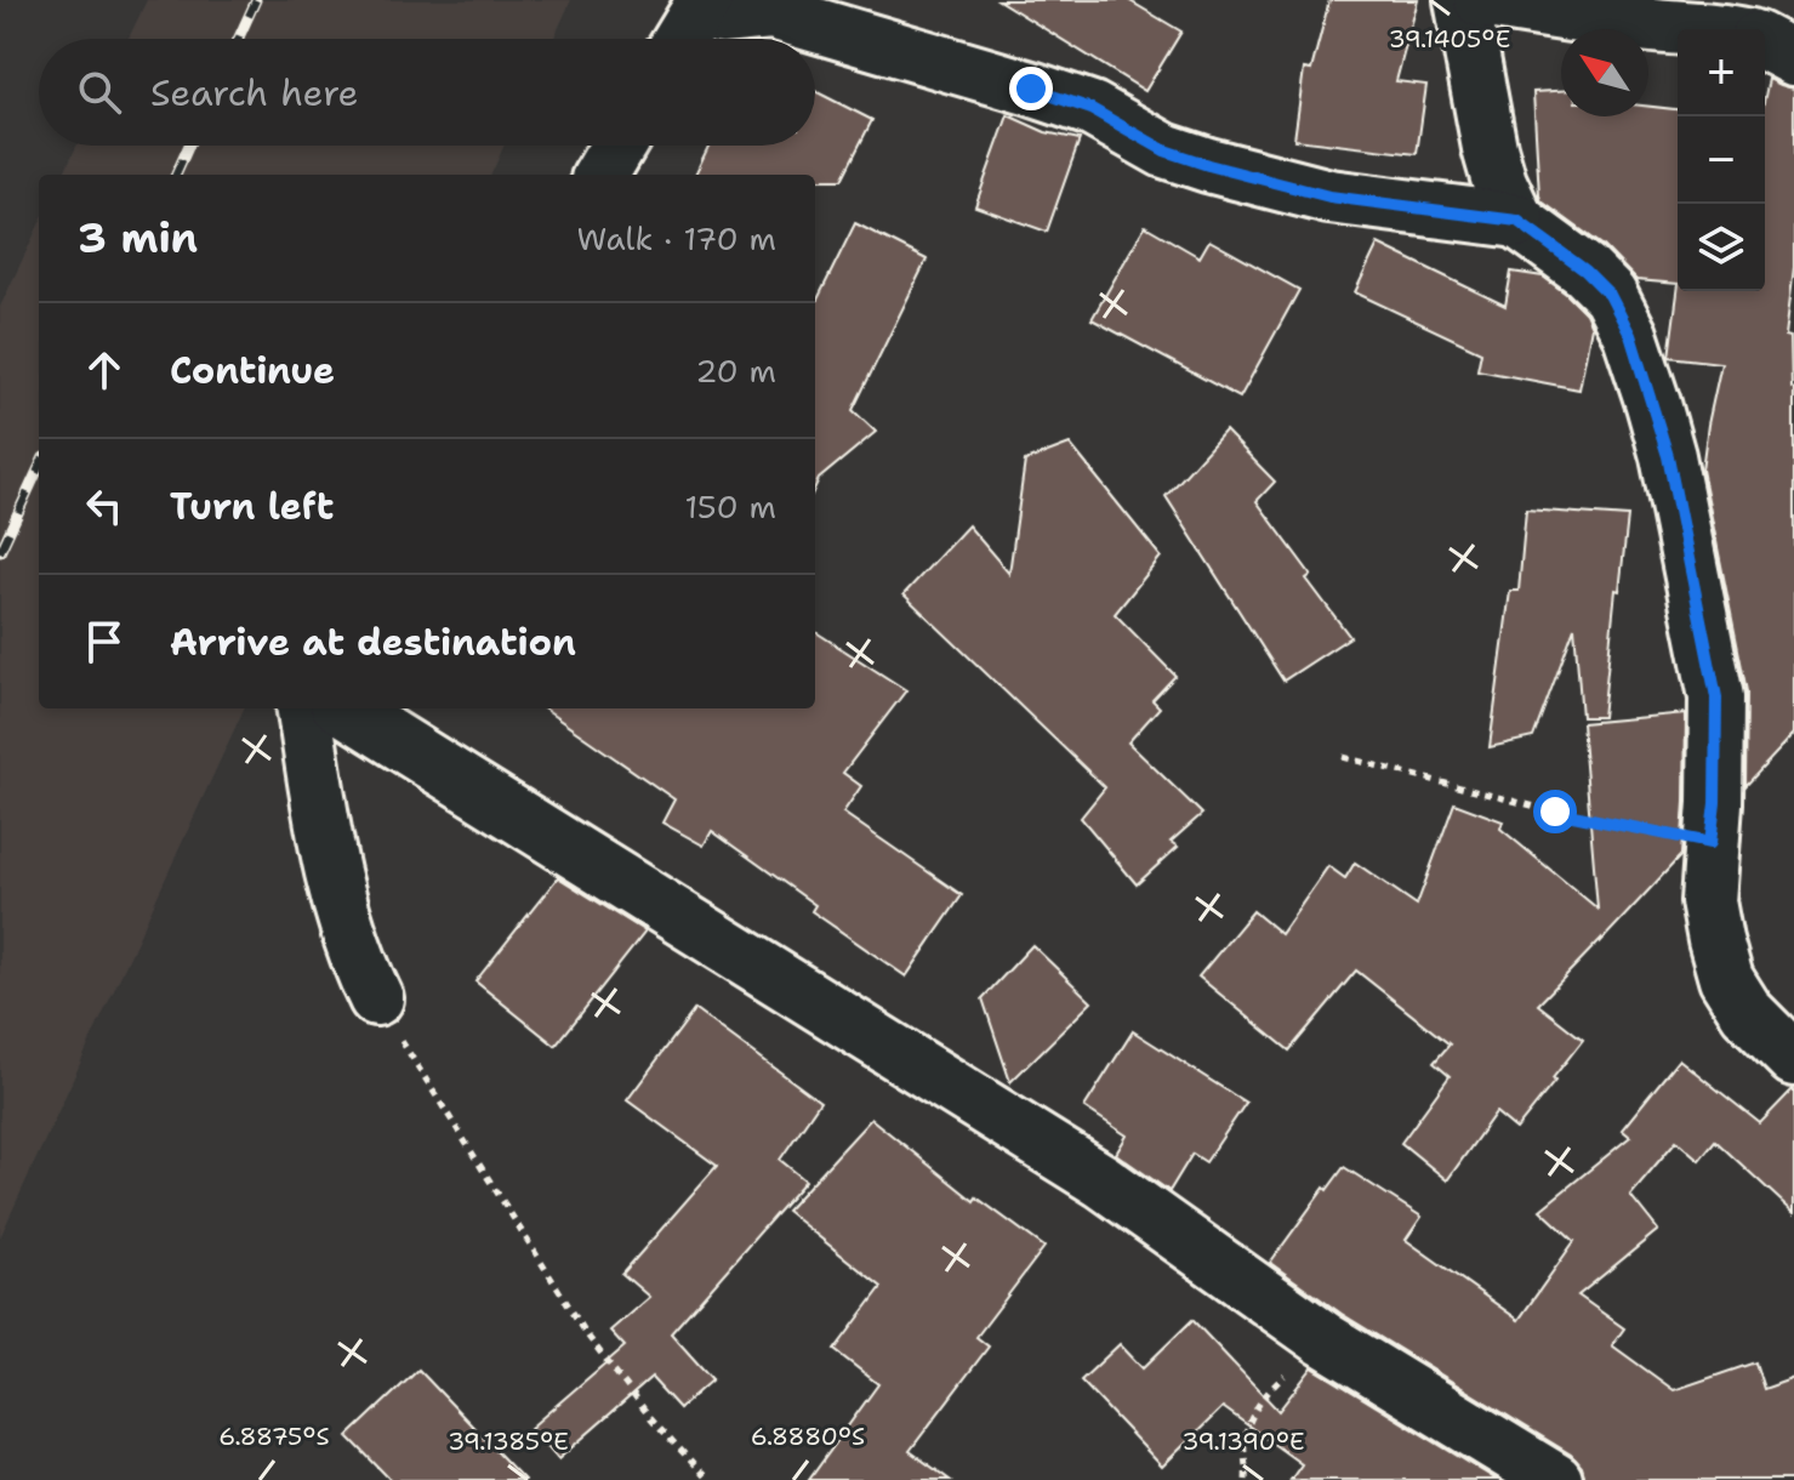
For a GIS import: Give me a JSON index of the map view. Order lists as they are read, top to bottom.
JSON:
{
  "north": "top left",
  "page": {
    "map_buttons": ["+", "−"],
    "search": "Search here",
    "heading": ["3 min", "Walk · 170 m"],
    "list": [
      ["Continue", "20 m"],
      ["Turn left", "150 m"],
      "Arrive at destination"
    ]
  },
  "coordinates": [
    "39.1405°E",
    "6.8875°S",
    "6.8880°S",
    "39.1385°E",
    "39.1390°E"
  ]
}
